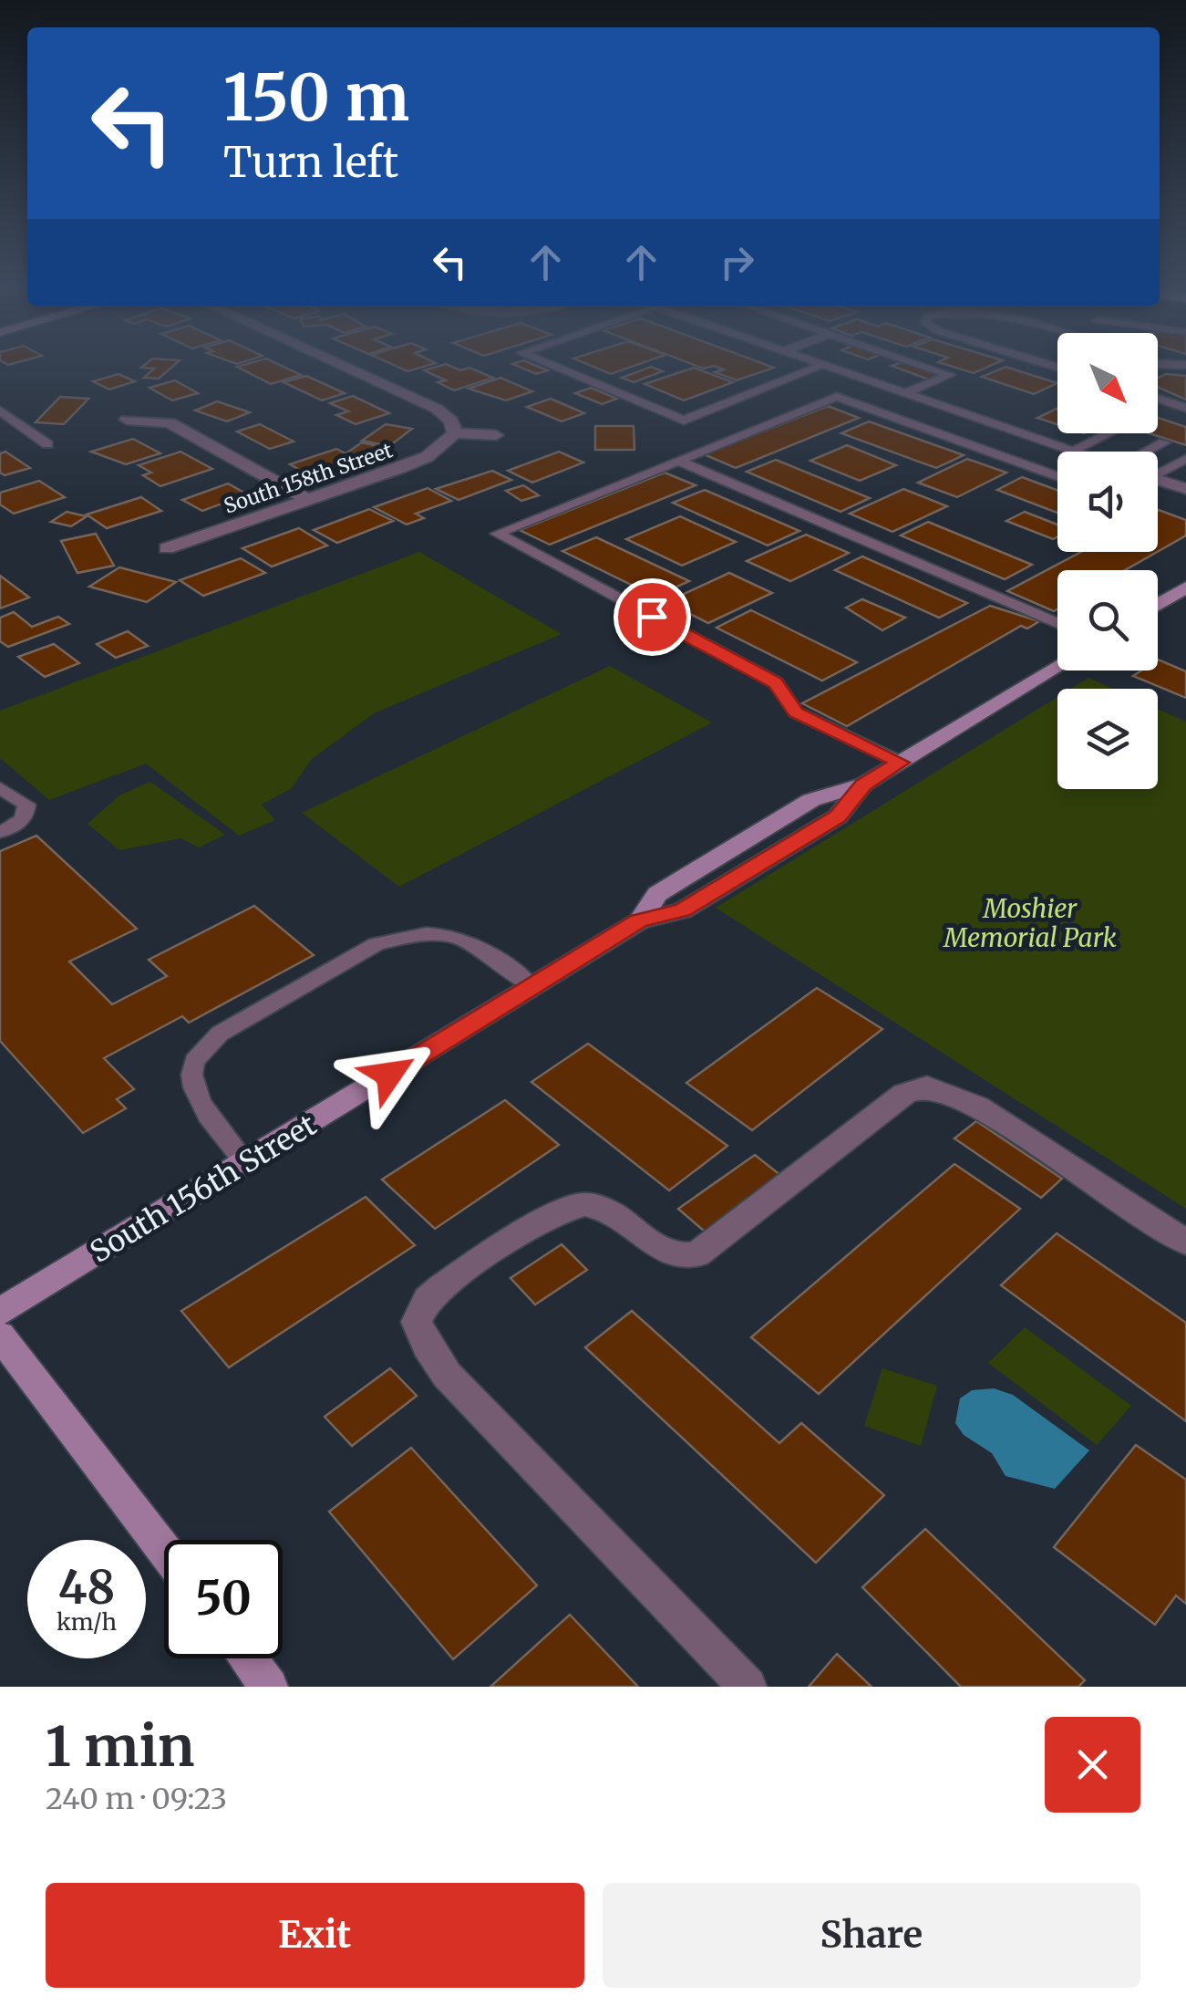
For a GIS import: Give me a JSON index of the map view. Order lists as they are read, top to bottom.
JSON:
{
  "streets": {
    "main road": ["South 156th Street"],
    "street": ["South 158th Street"]
  },
  "parks": ["Moshier Memorial Park"],
  "north": "bottom right",
  "page": {
    "turn": ["150 m", "Turn left"],
    "speed": "48 km/h",
    "limit": "50",
    "heading": ["1 min", "240 m · 09:23"],
    "buttons": ["Exit", "Share"]
  }
}
